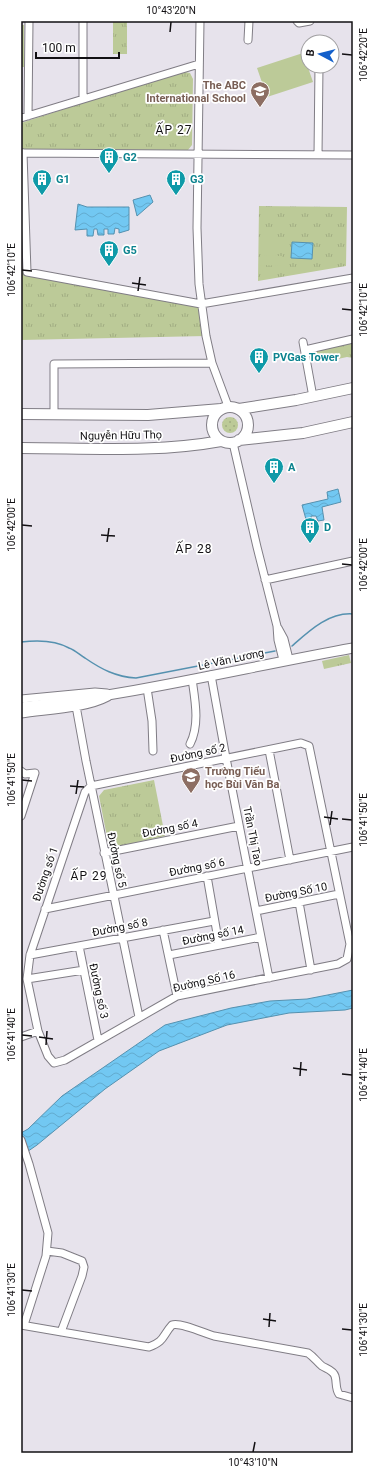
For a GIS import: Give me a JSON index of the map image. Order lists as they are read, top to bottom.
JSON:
{
  "streets": {
    "main road": ["Nguyễn Hữu Thọ", "Lê Văn Lương"],
    "street": [
      "Đường số 2",
      "Đường số 4",
      "Trần Thị Tao",
      "Đường số 5",
      "Đường số 6",
      "Đường số 1",
      "Đường Số 10",
      "Đường số 8",
      "Đường số 14",
      "Đường Số 16",
      "Đường số 3"
    ]
  },
  "crossings": [
    ["Lê Văn Lương", "Trần Thị Tao"],
    ["Lê Văn Lương", "Đường số 5"],
    ["Đường số 2", "Trần Thị Tao"],
    ["Đường số 2", "Đường số 5"],
    ["Đường số 2", "Đường số 6"],
    ["Đường số 2", "Đường số 1"],
    ["Đường số 4", "Trần Thị Tao"],
    ["Đường số 4", "Đường số 5"],
    ["Trần Thị Tao", "Đường số 6"],
    ["Trần Thị Tao", "Đường Số 10"],
    ["Trần Thị Tao", "Đường số 14"],
    ["Trần Thị Tao", "Đường Số 16"],
    ["Đường số 5", "Đường số 6"],
    ["Đường số 5", "Đường số 1"],
    ["Đường số 5", "Đường số 8"],
    ["Đường số 5", "Đường Số 16"],
    ["Đường số 6", "Đường số 1"],
    ["Đường số 1", "Đường số 8"],
    ["Đường số 1", "Đường Số 16"],
    ["Đường Số 10", "Đường Số 16"],
    ["Đường số 8", "Đường số 3"],
    ["Đường Số 16", "Đường số 3"]
  ],
  "districts": ["ẤP 27", "ẤP 28", "ẤP 29"],
  "places": {
    "school or university": ["The ABC International School", "Trường Tiểu học Bùi Văn Ba"],
    "building": [
      "G2",
      "G1",
      "G3",
      "G5",
      "PVGas Tower",
      "A",
      "D"
    ]
  },
  "scale_bar": "100 m",
  "north": "left",
  "coordinates": [
    "10°43'20\"N",
    "106°42'20\"E",
    "106°42'10\"E",
    "106°42'00\"E",
    "106°41'50\"E",
    "106°41'40\"E",
    "106°41'30\"E",
    "10°43'10\"N"
  ]
}
